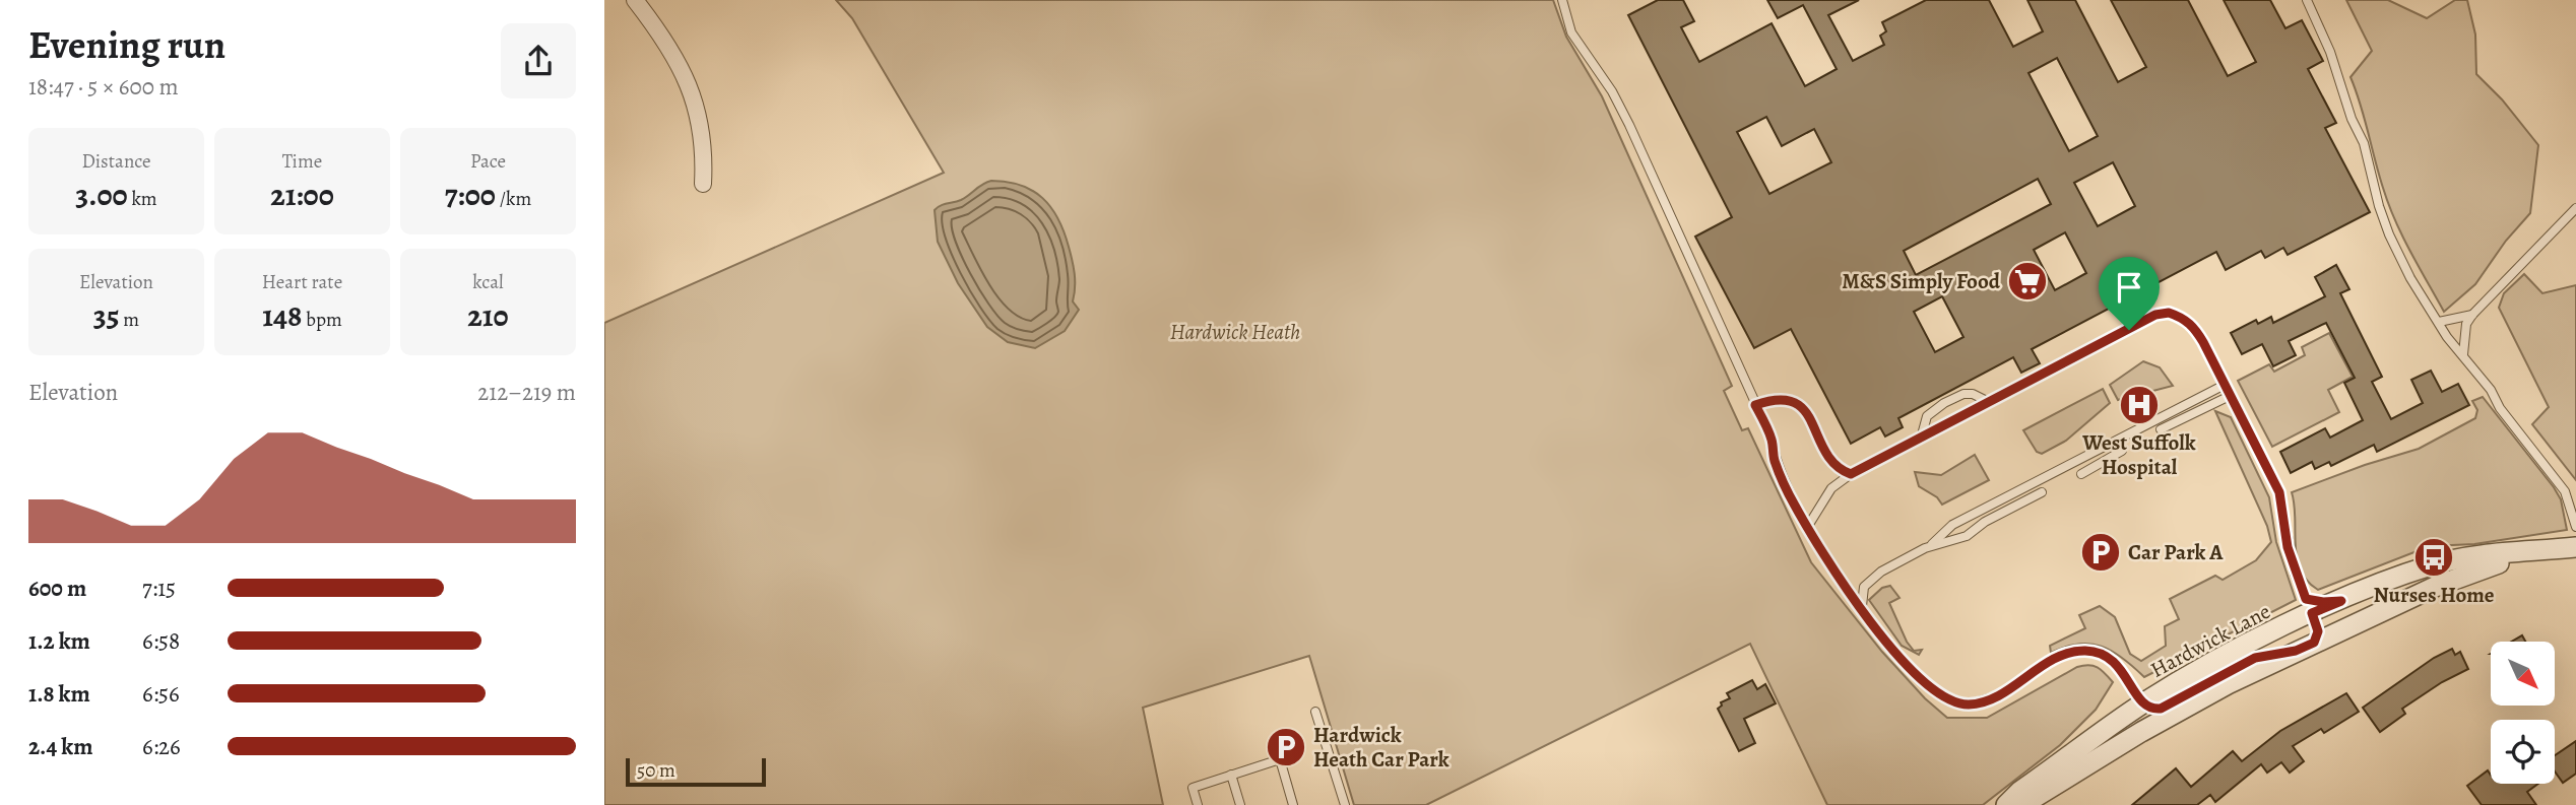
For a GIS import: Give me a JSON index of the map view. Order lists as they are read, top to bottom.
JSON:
{
  "streets": {
    "street": ["Hardwick Lane"]
  },
  "parks": ["Hardwick Heath"],
  "places": {
    "supermarket": ["M&S Simply Food"],
    "hospital": ["West Suffolk Hospital"],
    "parking": ["Car Park A", "Hardwick Heath Car Park"],
    "bus stop": ["Nurses Home"]
  },
  "scale_bar": "50 m",
  "north": "bottom right",
  "page": {
    "heading": ["Evening run", "18:47 · 5 × 600 m"],
    "stats": [
      ["Distance", "3.00 km"],
      ["Time", "21:00"],
      ["Pace", "7:00 /km"],
      ["Elevation", "35 m"],
      ["Heart rate", "148 bpm"],
      ["kcal", "210"]
    ],
    "chart": ["Elevation", "212–219 m"],
    "list": [
      {
        "name": "600 m",
        "note": "7:15"
      },
      {
        "name": "1.2 km",
        "note": "6:58"
      },
      {
        "name": "1.8 km",
        "note": "6:56"
      },
      {
        "name": "2.4 km",
        "note": "6:26"
      }
    ],
    "scale": "50 m"
  }
}
